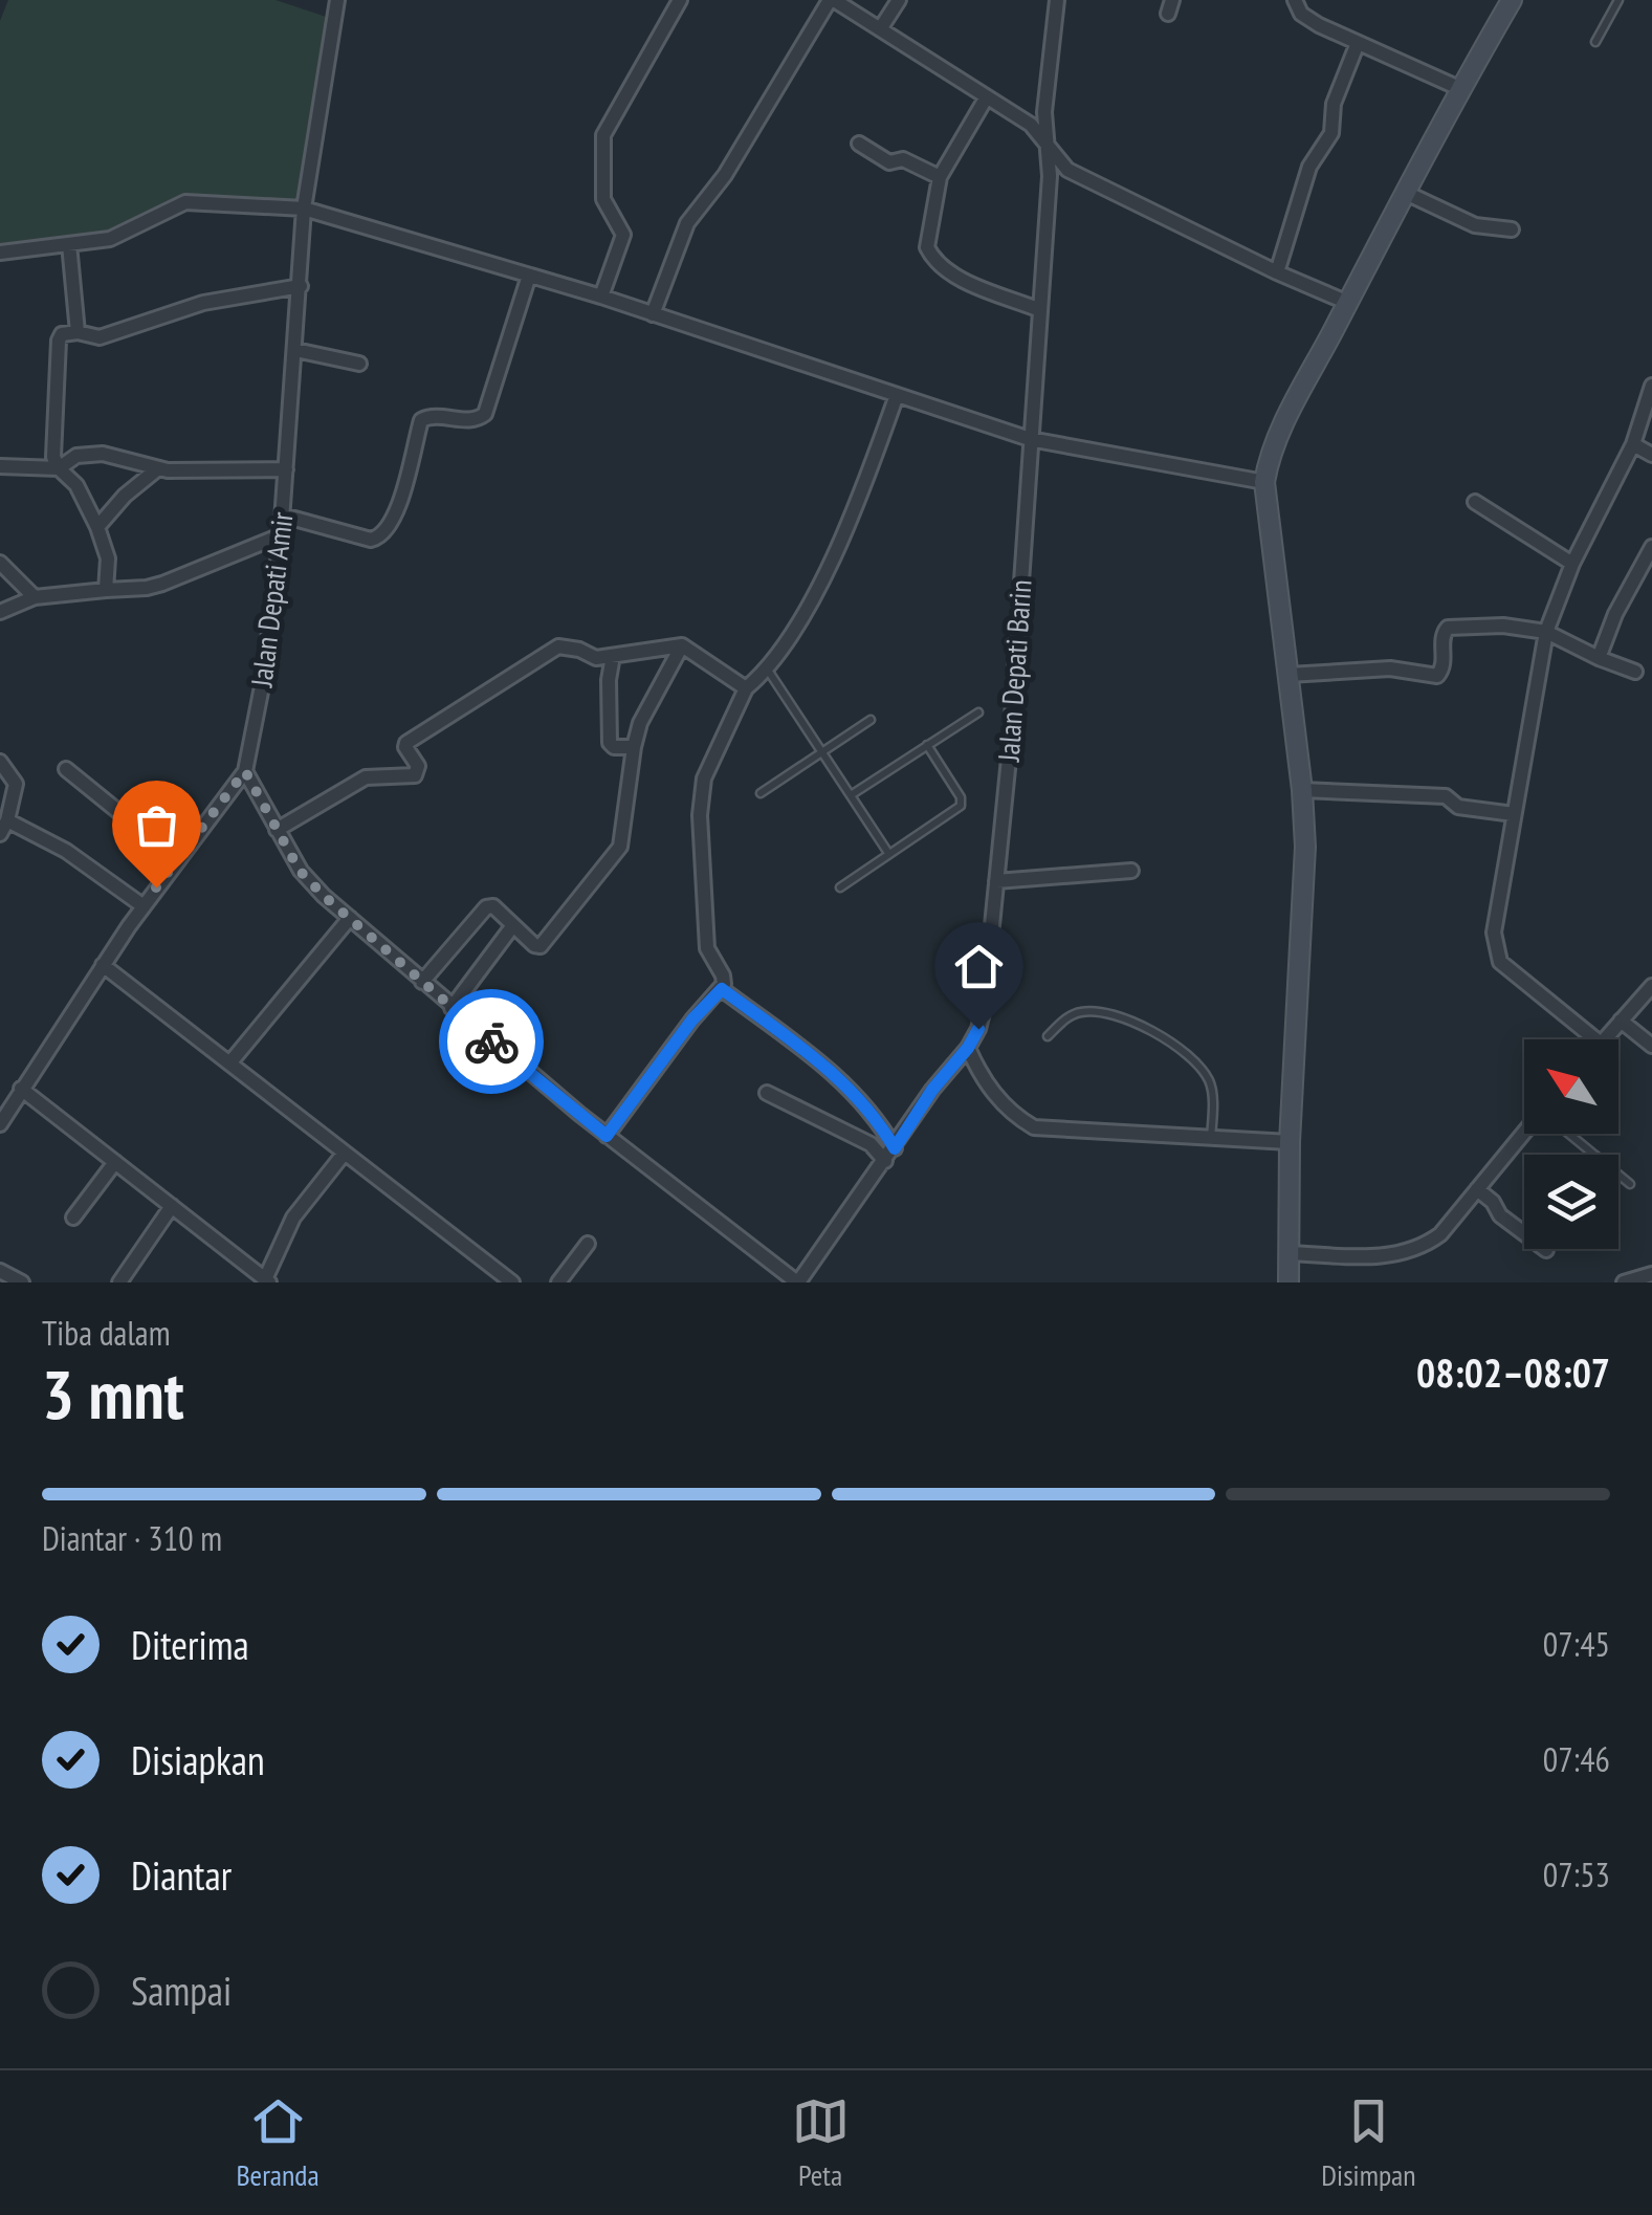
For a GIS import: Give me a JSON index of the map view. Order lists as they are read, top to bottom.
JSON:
{
  "streets": {
    "street": ["Jalan Depati Amir", "Jalan Depati Barin"]
  },
  "north": "top left",
  "page": {
    "heading": ["3 mnt", "Tiba dalam", "08:02–08:07"],
    "bar": "Diantar · 310 m",
    "list": [
      ["Diterima", "07:45"],
      ["Disiapkan", "07:46"],
      ["Diantar", "07:53"],
      "Sampai"
    ],
    "tabs": ["Beranda", "Peta", "Disimpan"]
  }
}
